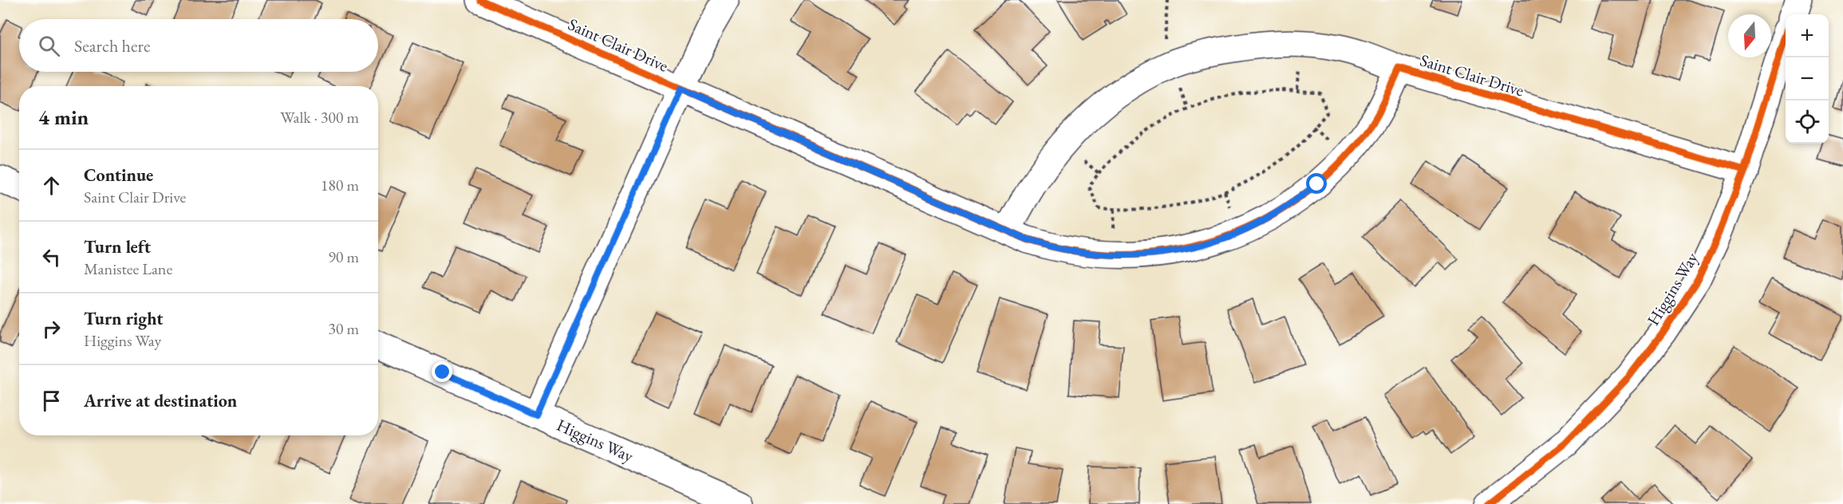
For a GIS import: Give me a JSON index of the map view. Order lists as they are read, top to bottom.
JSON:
{
  "streets": {
    "street": ["Saint Clair Drive", "Higgins Way"]
  },
  "crossings": [
    ["Saint Clair Drive", "Higgins Way"]
  ],
  "north": "bottom",
  "page": {
    "map_buttons": ["+", "−"],
    "search": "Search here",
    "heading": ["4 min", "Walk · 300 m"],
    "list": [
      ["Continue", "Saint Clair Drive", "180 m"],
      ["Turn left", "Manistee Lane", "90 m"],
      ["Turn right", "Higgins Way", "30 m"],
      "Arrive at destination"
    ]
  }
}
